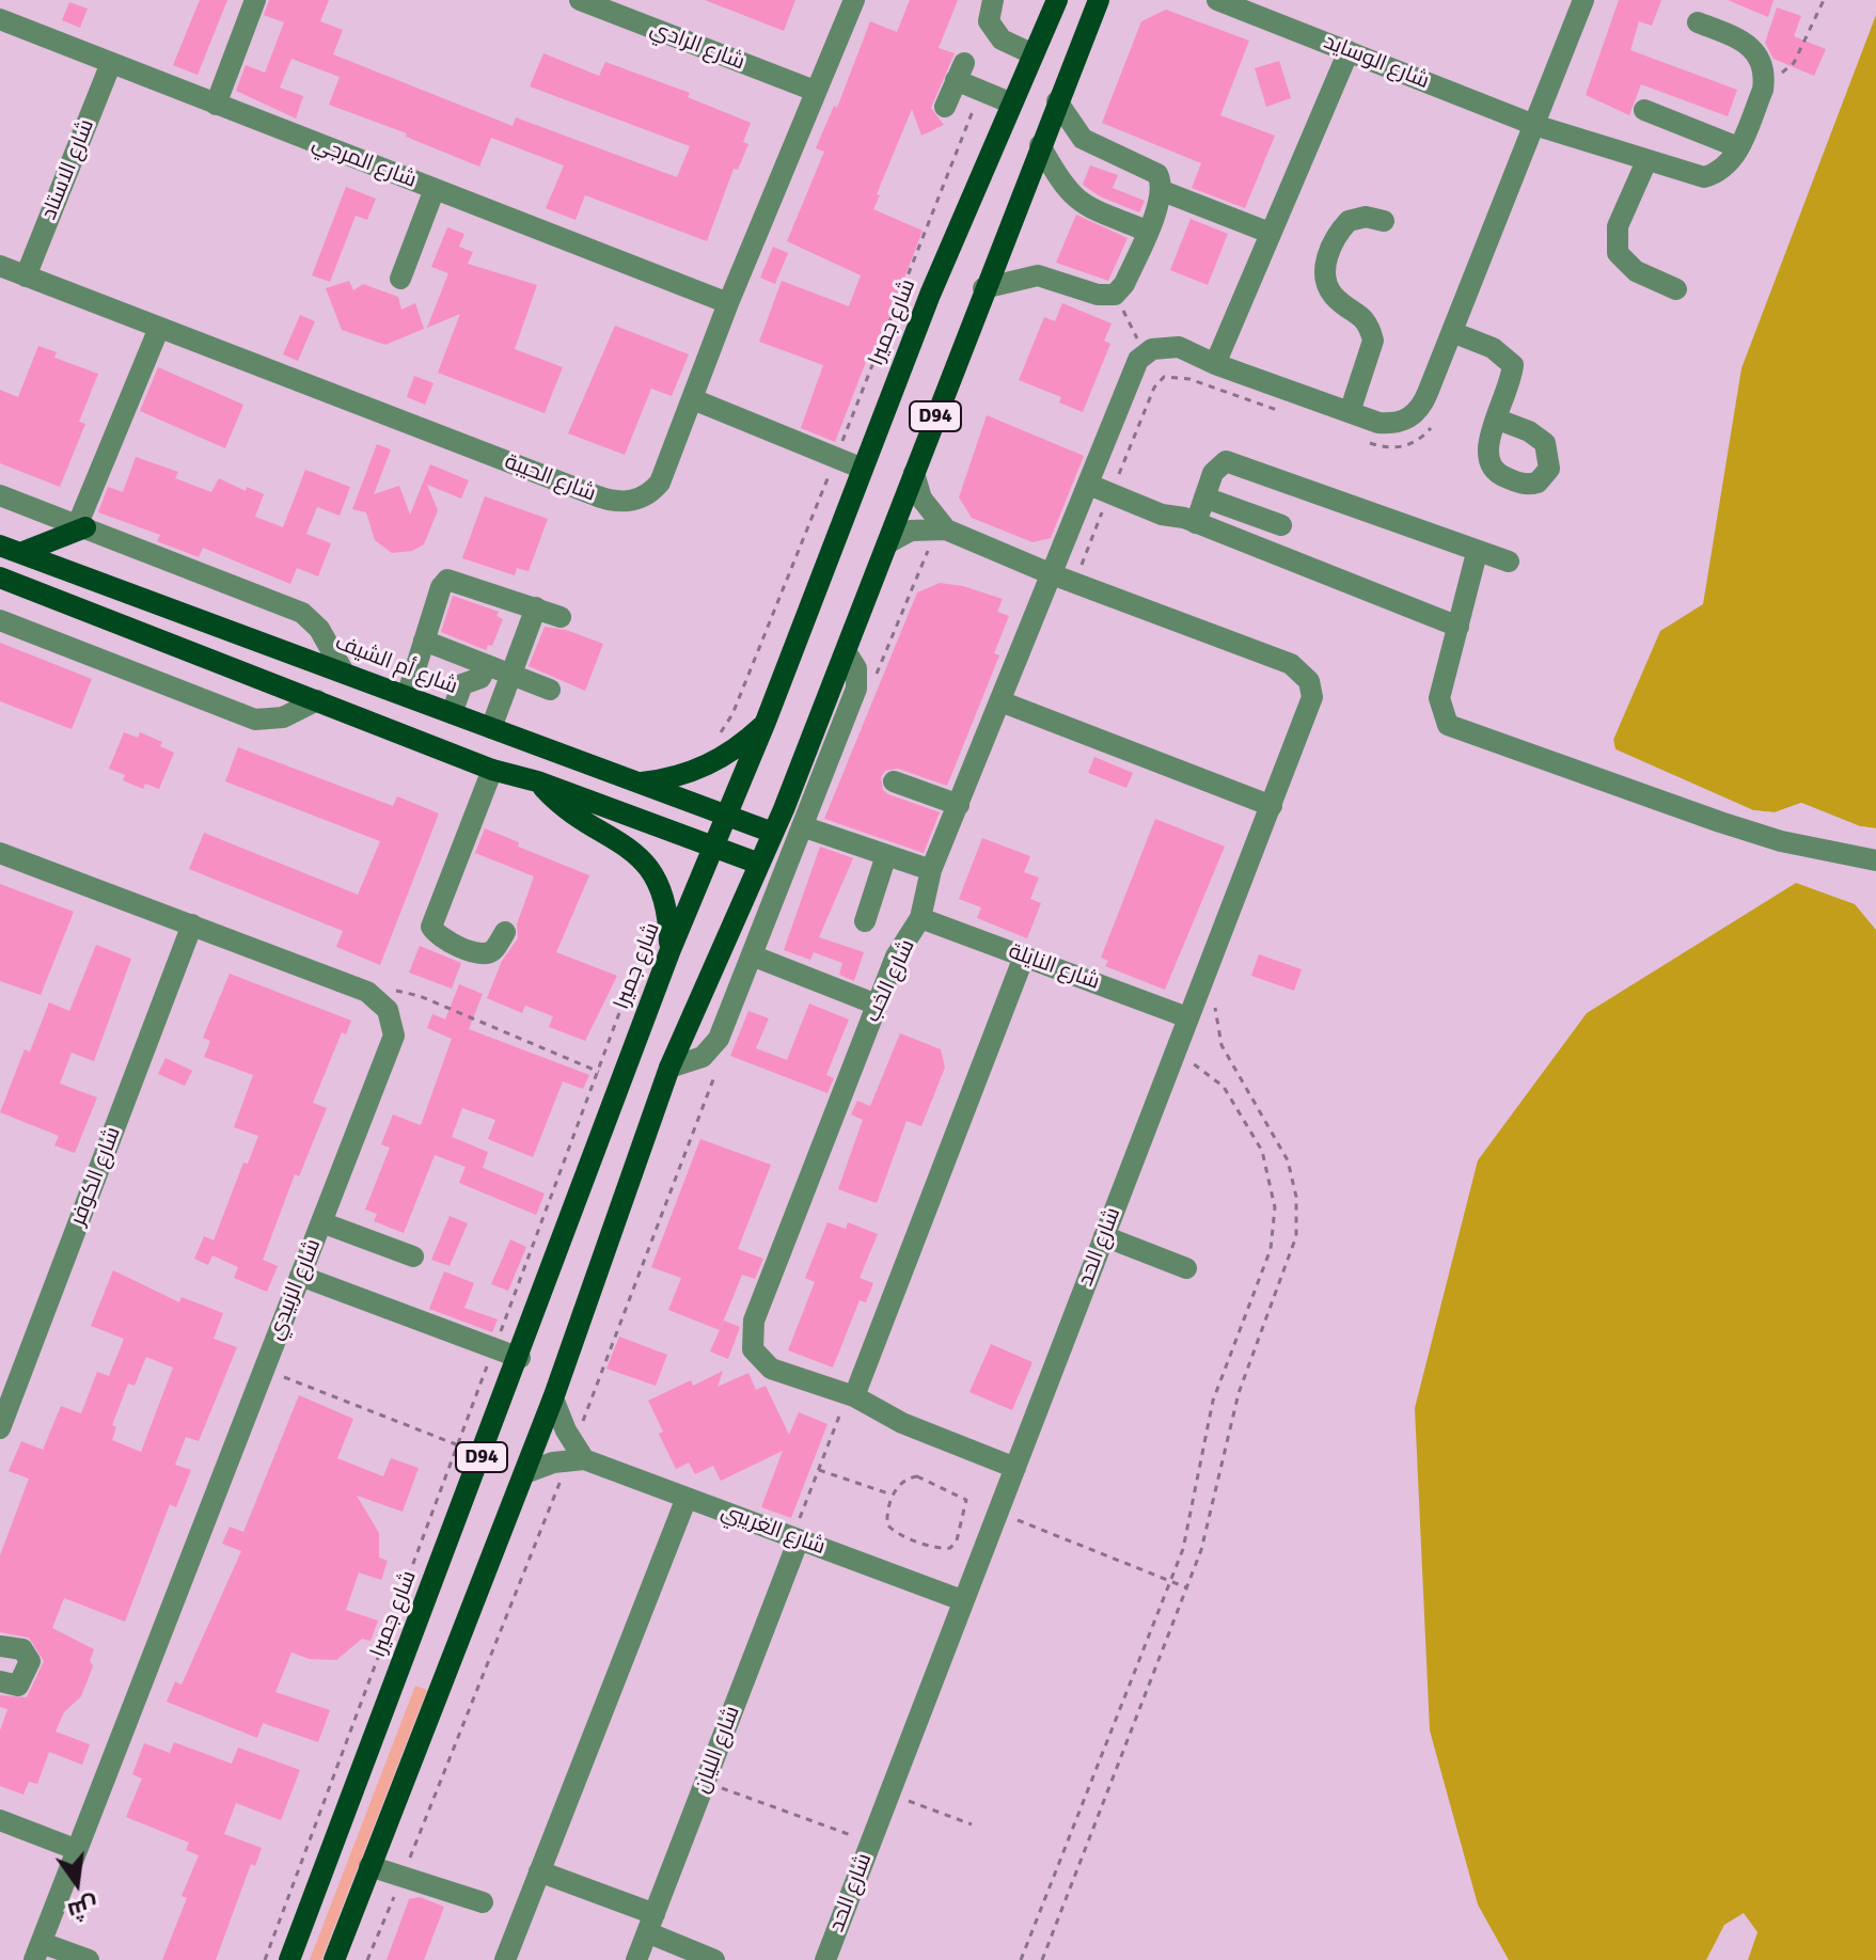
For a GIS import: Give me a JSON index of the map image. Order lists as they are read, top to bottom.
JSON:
{
  "streets": {
    "main road": ["شارع جميرا", "D94", "شارع أم الشيف"],
    "street": [
      "شارع الرادي",
      "شارع الوسايد",
      "شارع المرجي",
      "شارع الاستاد",
      "شارع الحيبة",
      "شارع النايلة",
      "شارع الخب",
      "شارع الكوفر",
      "شارع الحد",
      "شارع الزبيدي",
      "شارع الغريبي",
      "شارع الليان"
    ]
  },
  "crossings": [
    ["شارع الرادي", "شارع الحيبة"],
    ["شارع المرجي", "شارع الاستاد"],
    ["شارع المرجي", "شارع الحيبة"],
    ["شارع الاستاد", "شارع الحيبة"],
    ["شارع جميرا", "شارع أم الشيف"],
    ["D94", "شارع أم الشيف"],
    ["شارع النايلة", "شارع الخب"],
    ["شارع النايلة", "شارع الحد"],
    ["شارع الخب", "شارع الحد"],
    ["شارع الحد", "شارع الغريبي"],
    ["شارع الغريبي", "شارع الليان"]
  ],
  "north": "bottom"
}
